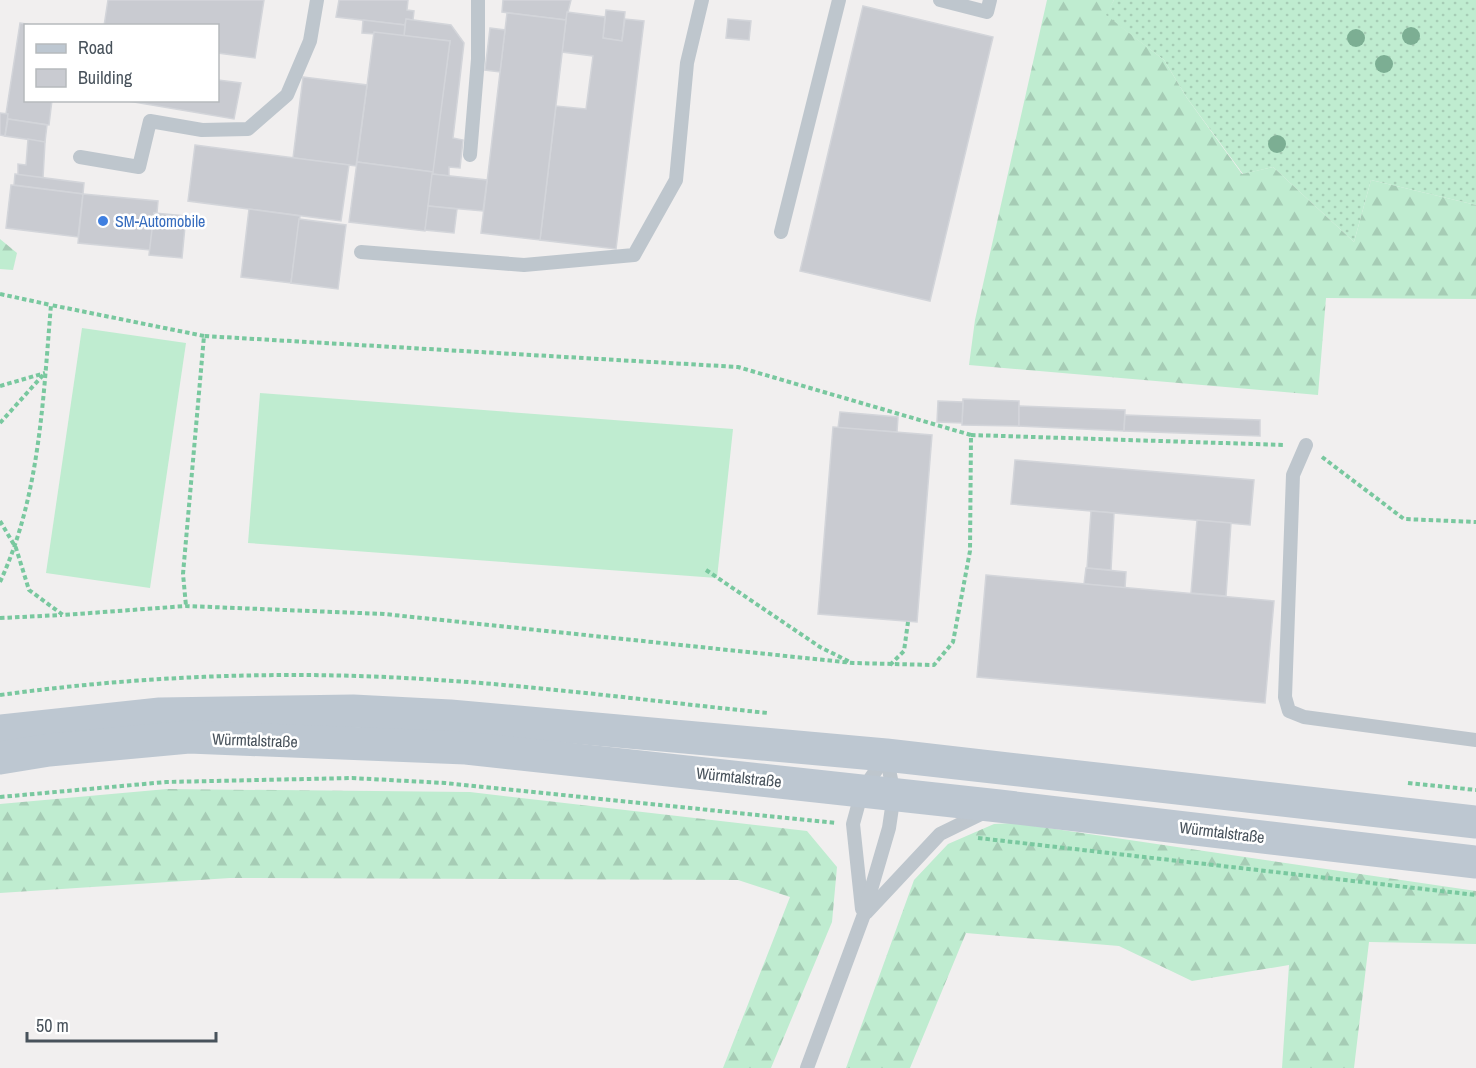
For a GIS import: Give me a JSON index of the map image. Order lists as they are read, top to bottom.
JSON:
{
  "streets": {
    "main road": ["Würmtalstraße"]
  },
  "places": ["SM-Automobile"],
  "legend": ["Road", "Building"],
  "scale_bar": "50 m"
}
